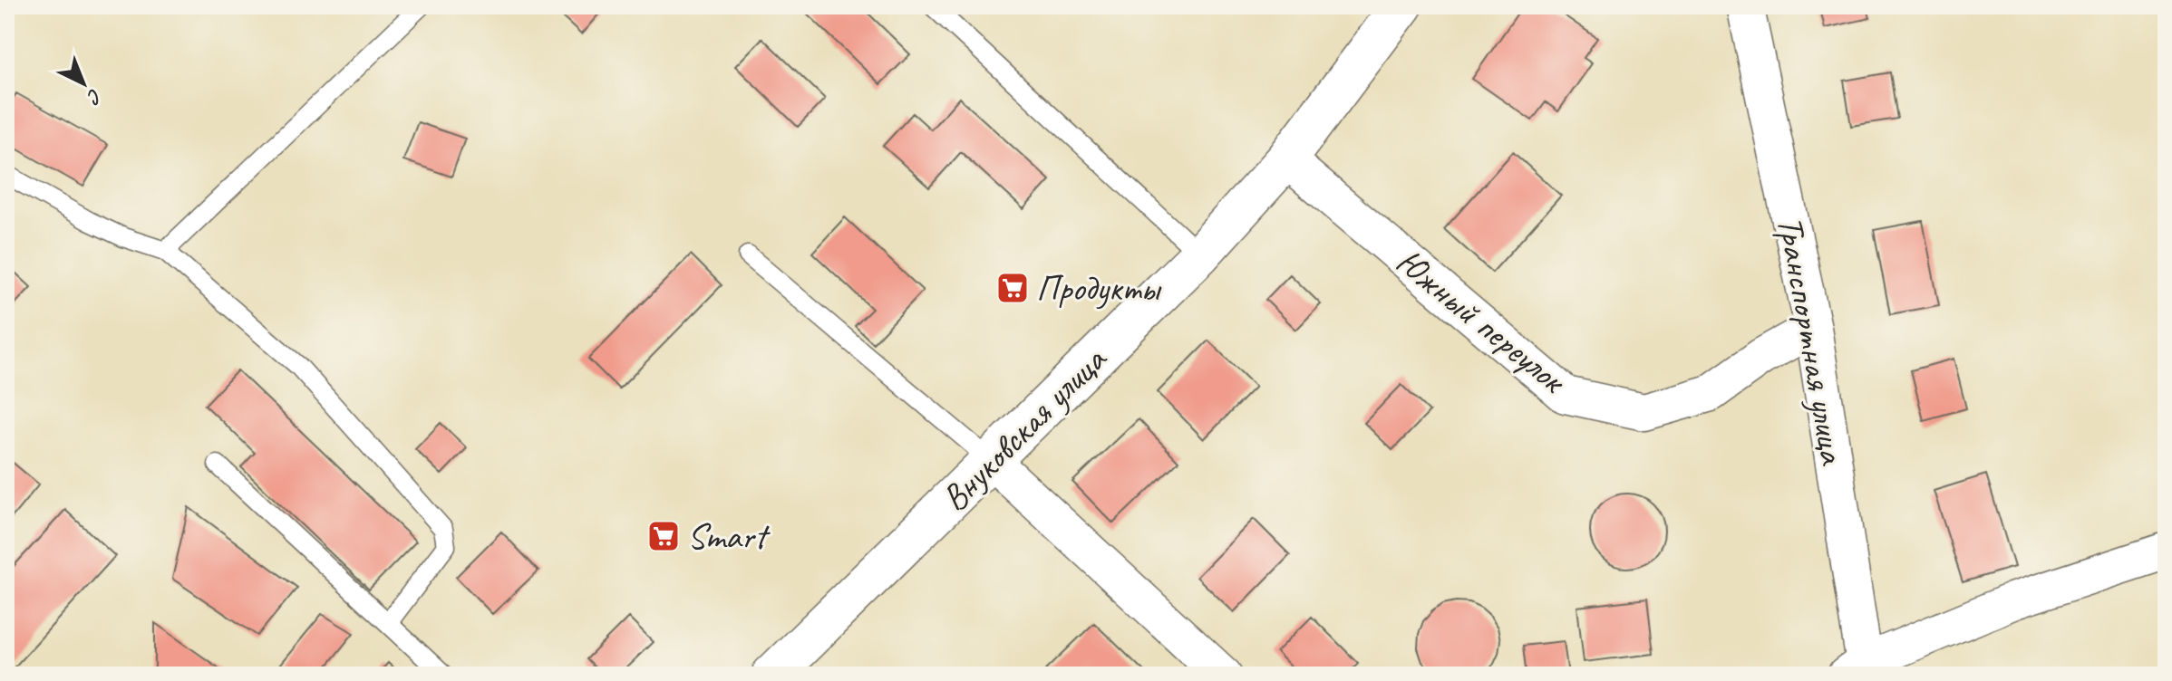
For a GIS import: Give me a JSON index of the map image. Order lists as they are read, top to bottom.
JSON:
{
  "streets": {
    "main road": ["Внуковская улица"],
    "street": ["Южный переулок", "Транспортная улица"]
  },
  "crossings": [
    ["Южный переулок", "Транспортная улица"],
    ["Южный переулок", "Внуковская улица"]
  ],
  "places": {
    "supermarket": ["Продукты", "Smart"]
  },
  "north": "bottom right"
}
